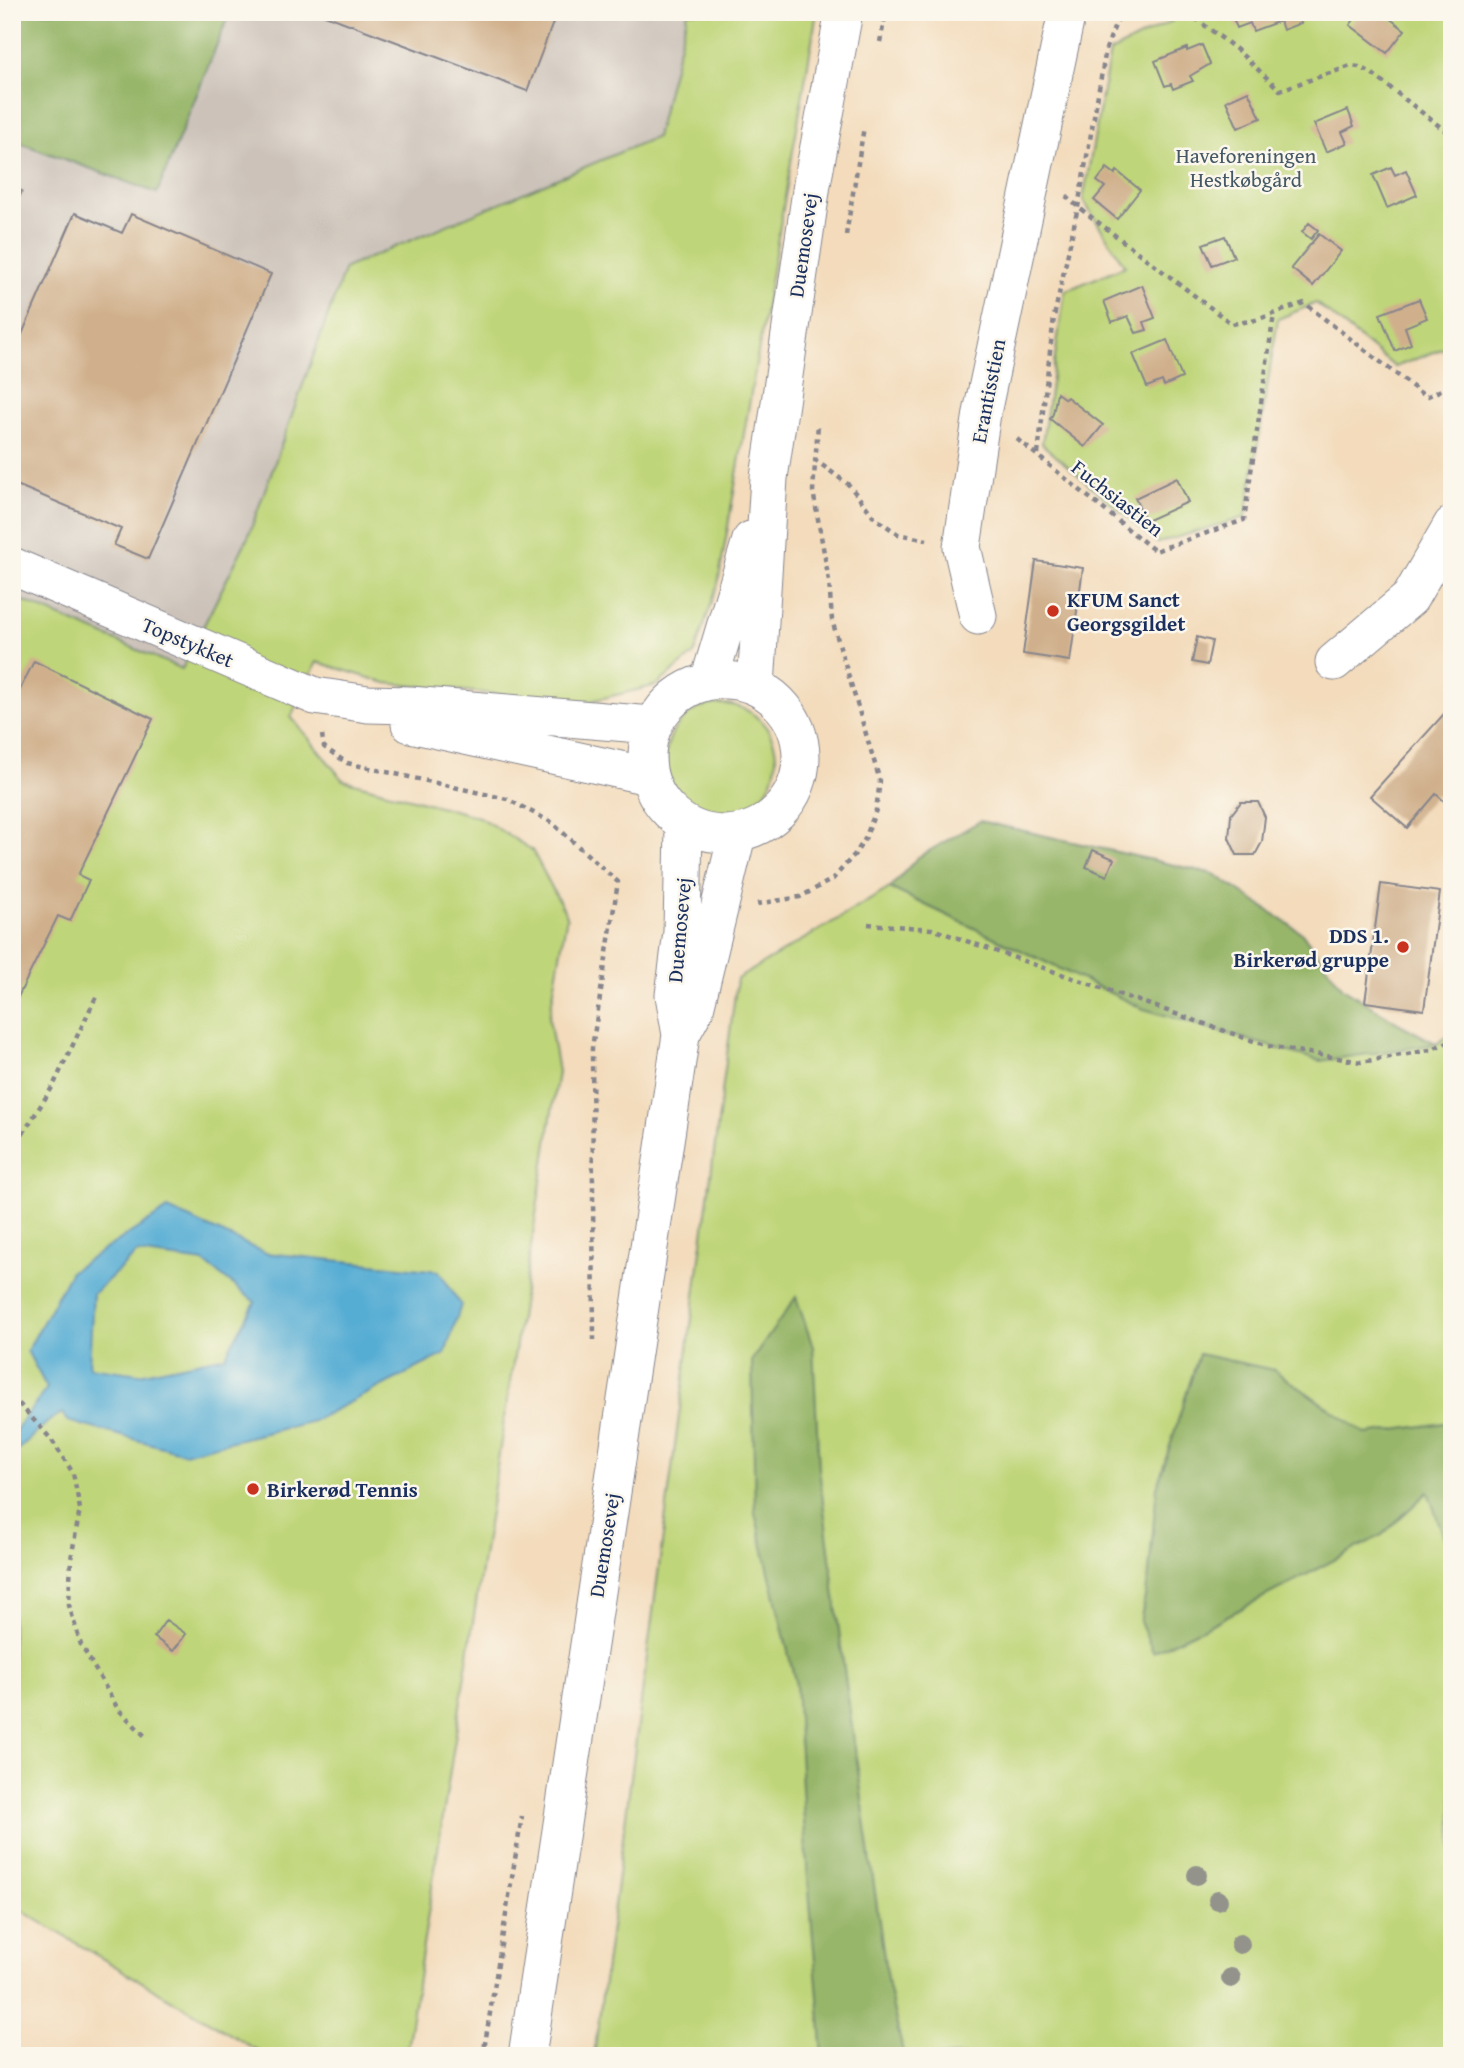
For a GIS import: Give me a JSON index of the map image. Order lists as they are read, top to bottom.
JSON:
{
  "streets": {
    "street": ["Duemosevej", "Erantisstien", "Topstykket"],
    "path": ["Fuchsiastien"]
  },
  "crossings": [
    ["Duemosevej", "Topstykket"],
    ["Erantisstien", "Fuchsiastien"]
  ],
  "parks": ["Haveforeningen Hestkøbgård"],
  "places": ["KFUM Sanct Georgsgildet", "DDS 1. Birkerød gruppe", "Birkerød Tennis"]
}
